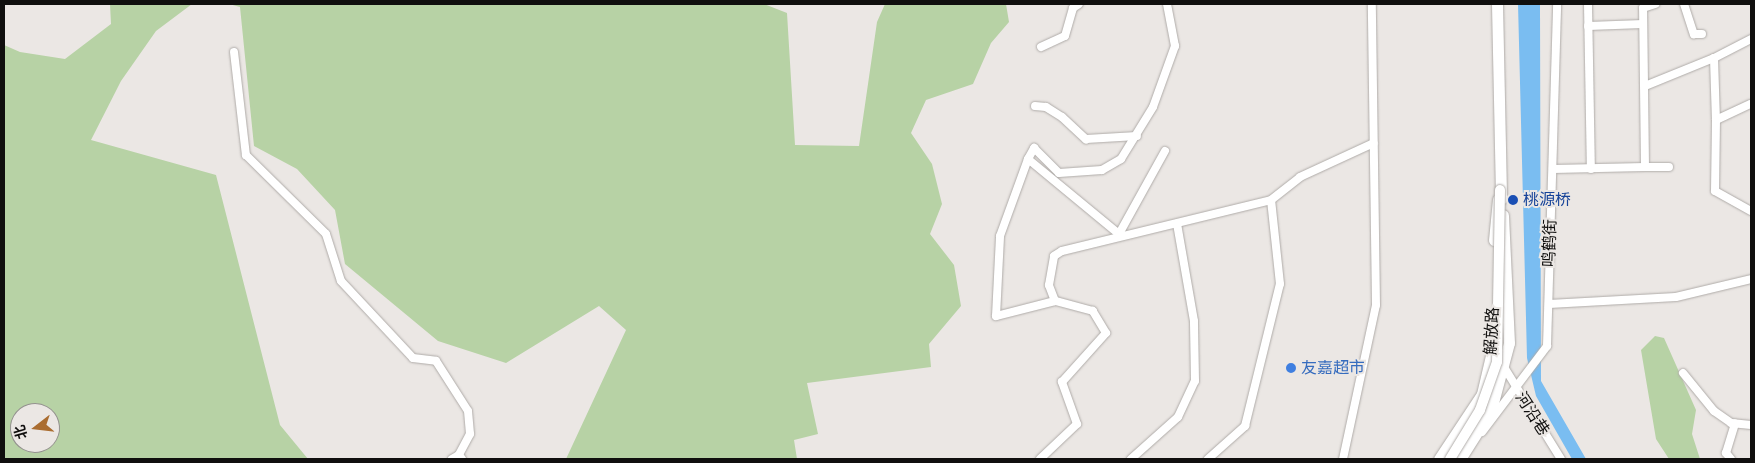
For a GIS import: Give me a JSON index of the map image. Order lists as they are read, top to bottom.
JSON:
{
  "streets": {
    "main road": ["解放路"],
    "street": ["鸣鹤街", "河沿巷"]
  },
  "crossings": [
    ["鸣鹤街", "解放路"],
    ["鸣鹤街", "河沿巷"],
    ["解放路", "河沿巷"]
  ],
  "places": ["桃源桥", "友嘉超市"],
  "north": "left"
}
